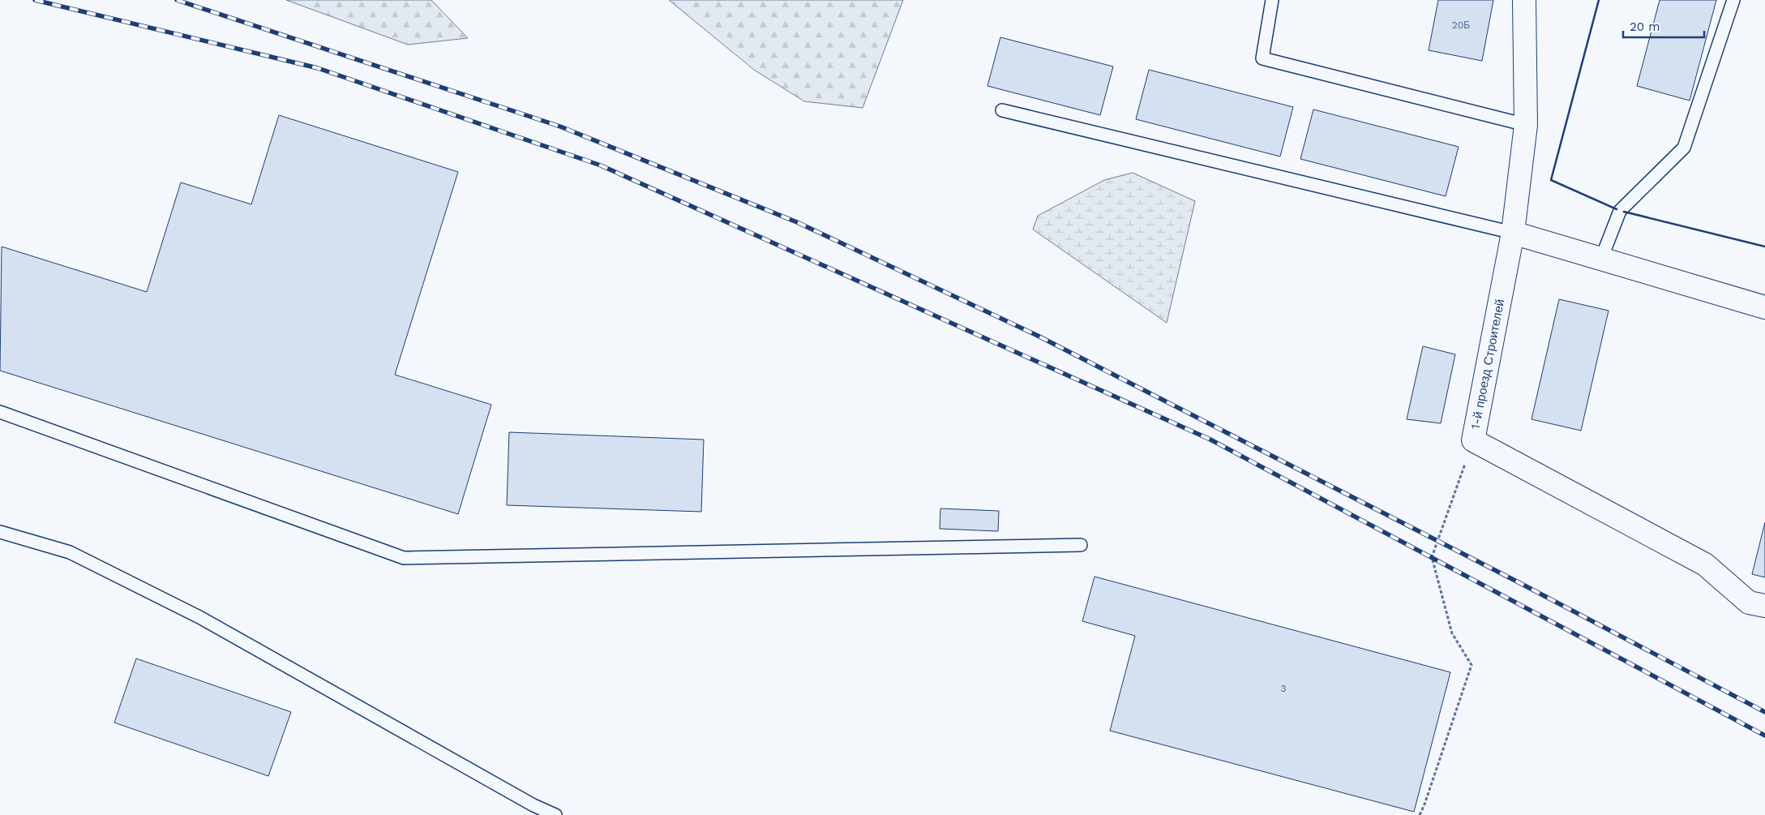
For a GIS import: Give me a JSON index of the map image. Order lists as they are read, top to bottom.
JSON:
{
  "streets": {
    "street": ["1-й проезд Строителей"]
  },
  "house_numbers": ["20Б", "3"],
  "scale_bar": "20 m"
}
